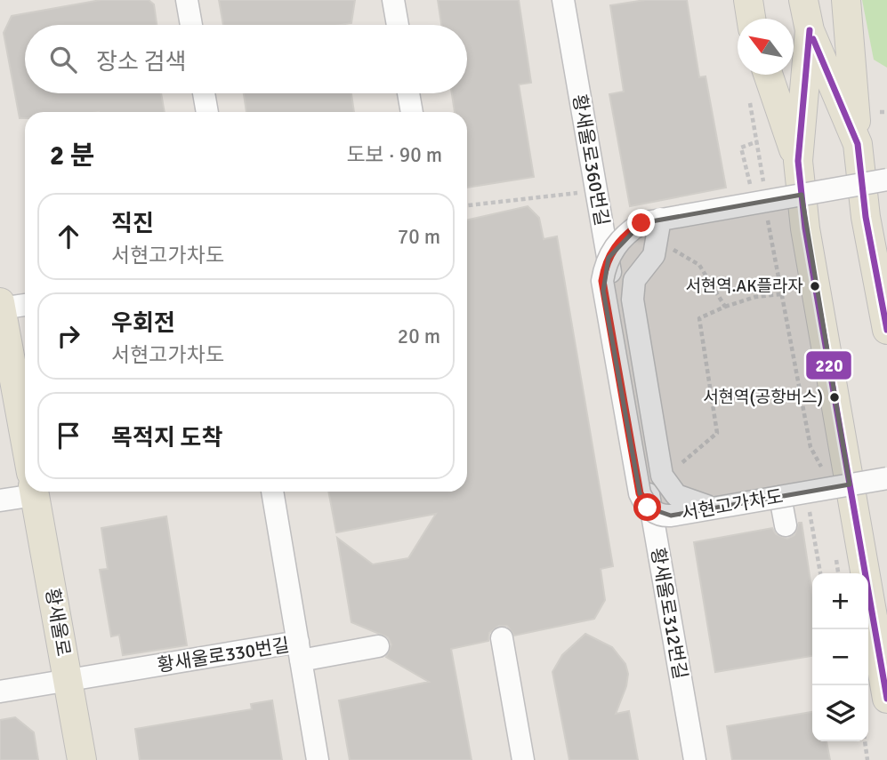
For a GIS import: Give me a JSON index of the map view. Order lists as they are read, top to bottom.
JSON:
{
  "streets": {
    "main road": ["황새울로"],
    "street": [
      "황새울로360번길",
      "서현고가차도",
      "황새울로312번길",
      "황새울로330번길"
    ]
  },
  "crossings": [
    ["황새울로360번길", "황새울로312번길"],
    ["황새울로", "황새울로330번길"]
  ],
  "places": ["서현역.AK플라자", "서현역(공항버스)"],
  "lines": ["transit line 220"],
  "north": "top left",
  "page": {
    "search": "장소 검색",
    "heading": ["2 분", "도보 · 90 m"],
    "list": [
      ["직진", "서현고가차도", "70 m"],
      ["우회전", "서현고가차도", "20 m"],
      "목적지 도착"
    ],
    "map_buttons": ["+", "−"]
  }
}
